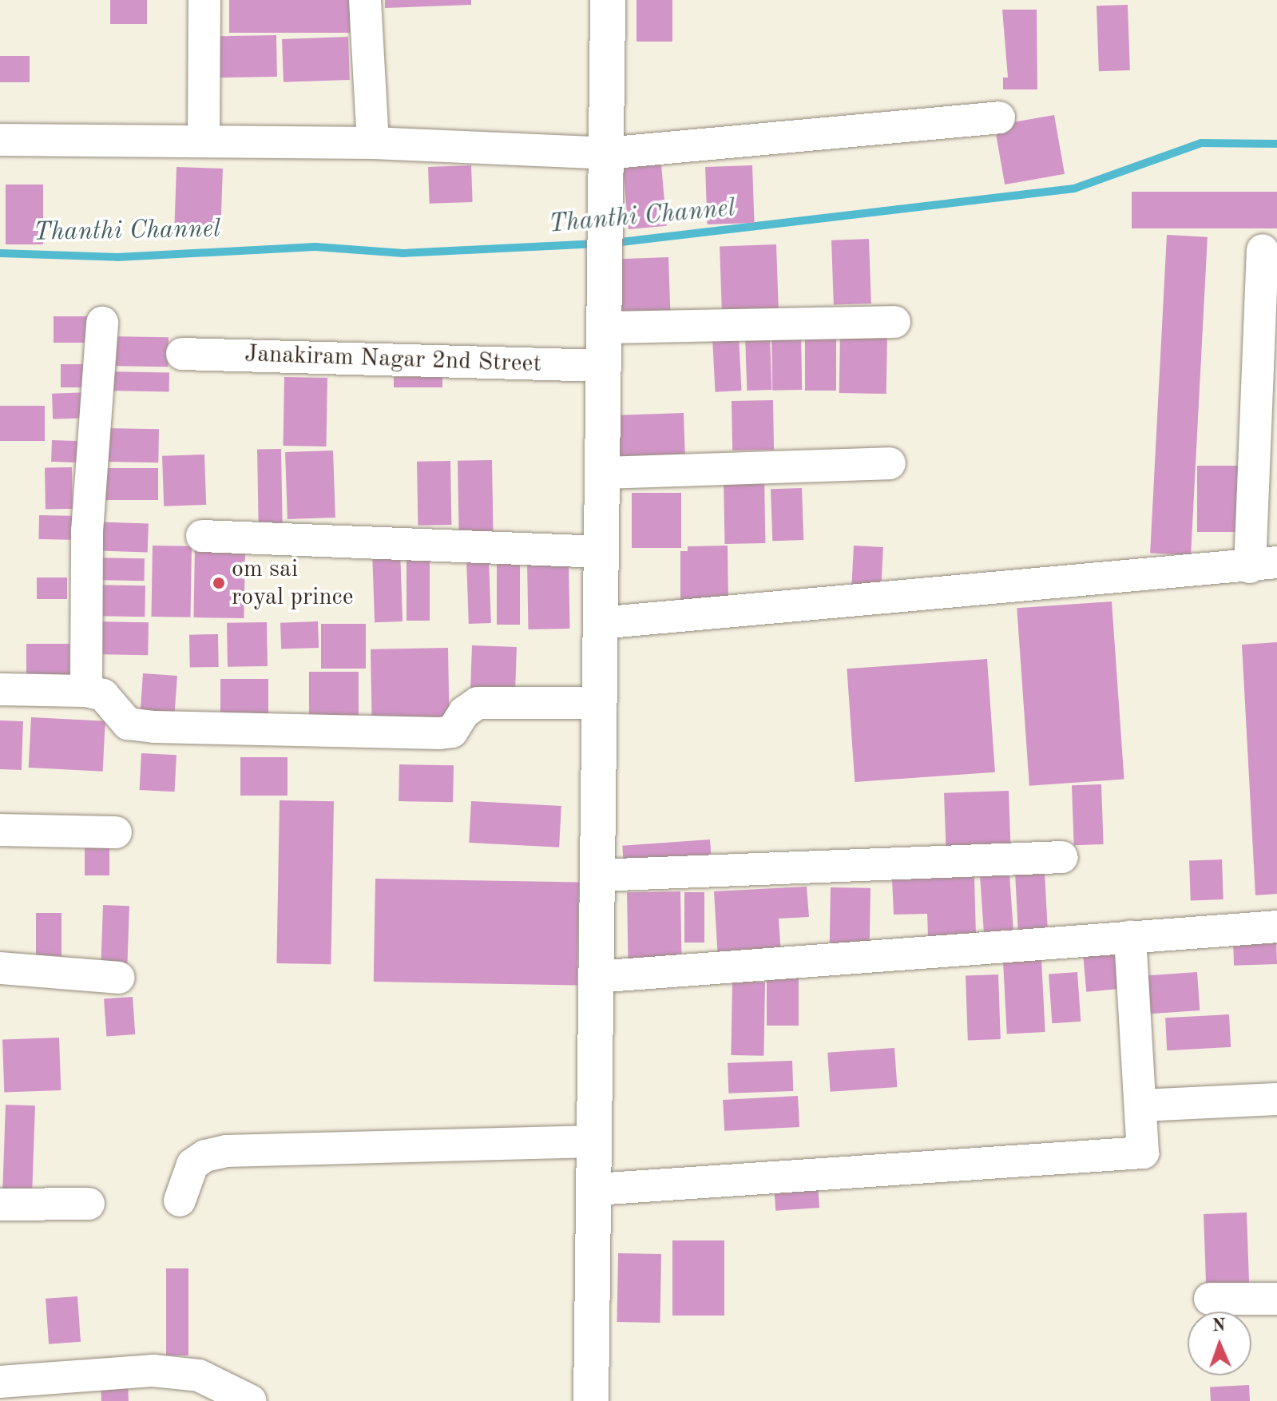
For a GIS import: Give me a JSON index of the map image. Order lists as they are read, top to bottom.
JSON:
{
  "streets": {
    "street": ["Janakiram Nagar 2nd Street"]
  },
  "water": ["Thanthi Channel"],
  "places": ["om sai royal prince"],
  "north": "top"
}
